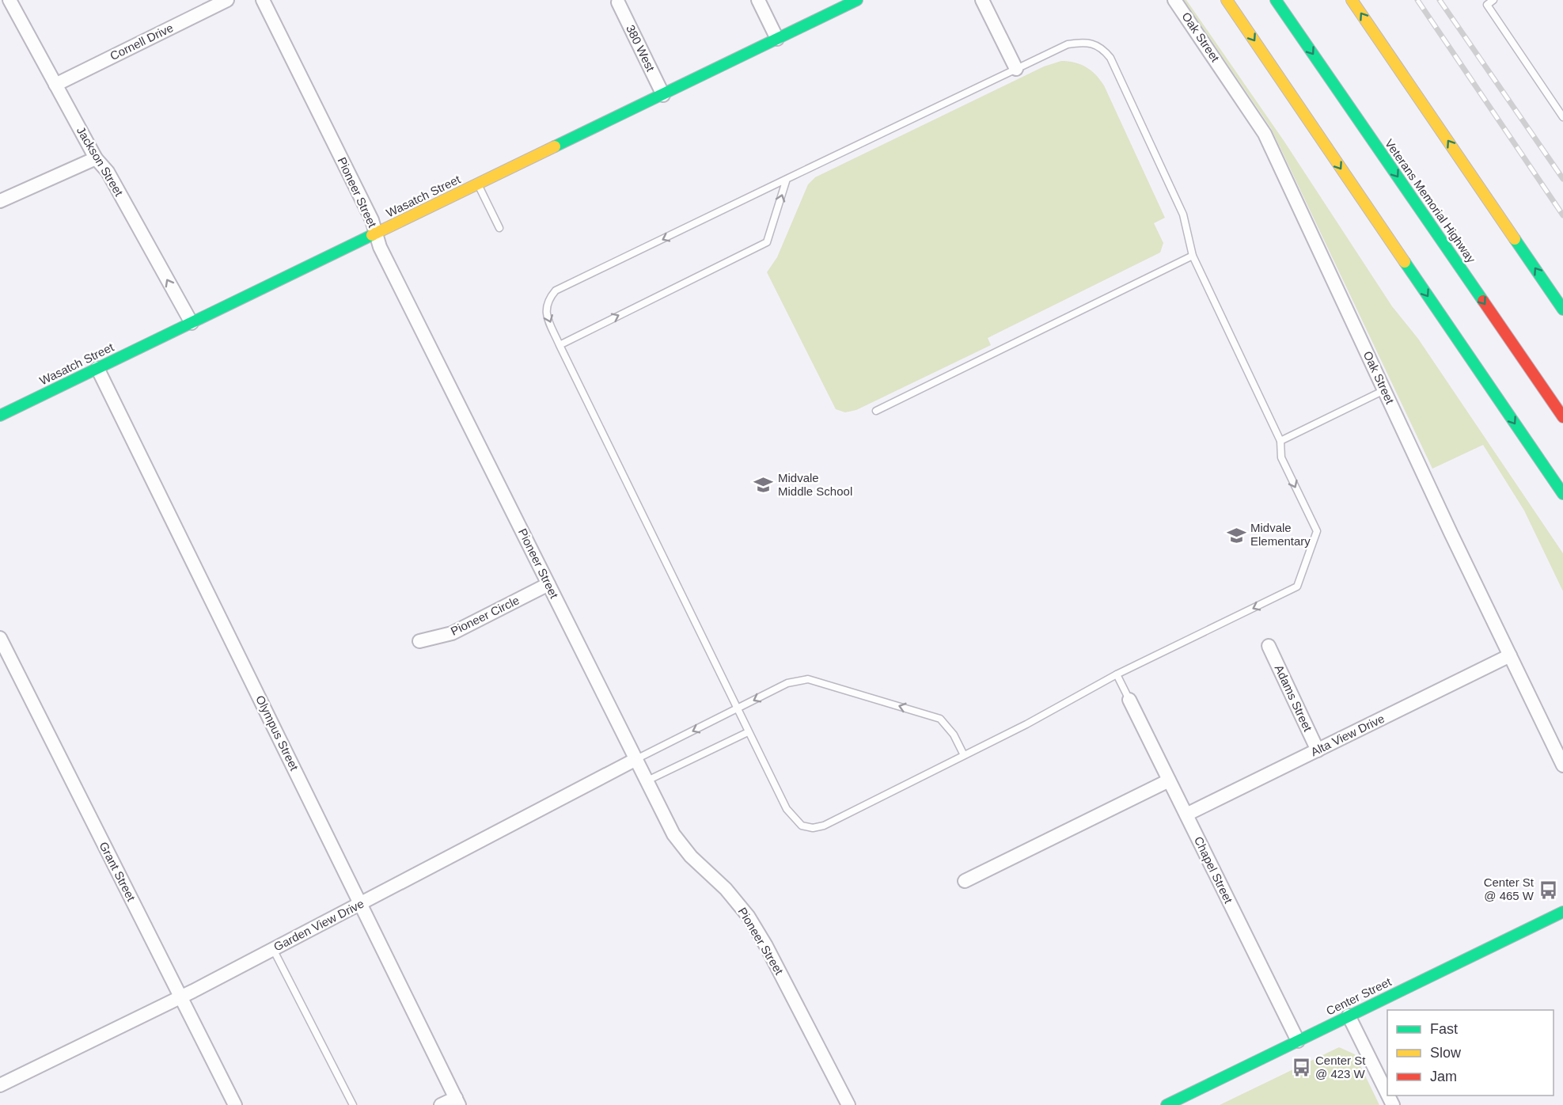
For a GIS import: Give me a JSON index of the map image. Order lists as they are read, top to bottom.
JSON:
{
  "streets": {
    "main road": ["Wasatch Street", "Veterans Memorial Highway", "Center Street"],
    "street": [
      "Oak Street",
      "Cornell Drive",
      "380 West",
      "Jackson Street",
      "Pioneer Street",
      "Pioneer Circle",
      "Adams Street",
      "Olympus Street",
      "Alta View Drive",
      "Chapel Street",
      "Grant Street",
      "Garden View Drive"
    ]
  },
  "crossings": [
    ["Oak Street", "Alta View Drive"],
    ["Cornell Drive", "Jackson Street"],
    ["380 West", "Wasatch Street"],
    ["Jackson Street", "Wasatch Street"],
    ["Pioneer Street", "Wasatch Street"],
    ["Pioneer Street", "Pioneer Circle"],
    ["Pioneer Street", "Garden View Drive"],
    ["Wasatch Street", "Olympus Street"],
    ["Adams Street", "Alta View Drive"],
    ["Olympus Street", "Garden View Drive"],
    ["Alta View Drive", "Chapel Street"],
    ["Chapel Street", "Center Street"],
    ["Grant Street", "Garden View Drive"]
  ],
  "one_way": ["Jackson Street"],
  "places": {
    "school or university": ["Midvale Middle School", "Midvale Elementary"],
    "bus stop": ["Center St @ 465 W", "Center St @ 423 W"]
  },
  "legend": ["Fast", "Slow", "Jam"]
}
